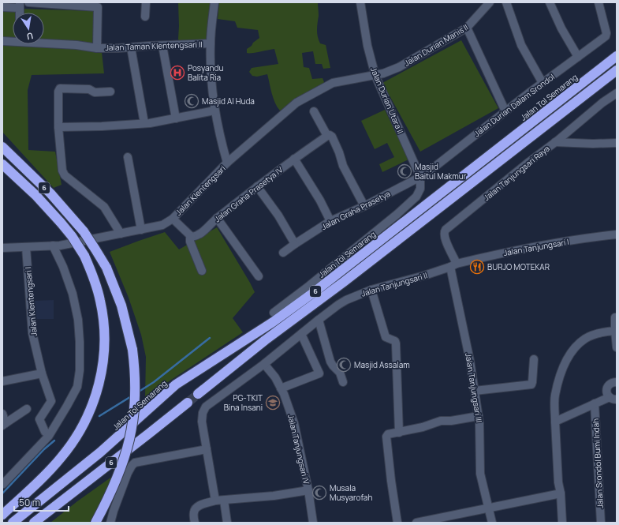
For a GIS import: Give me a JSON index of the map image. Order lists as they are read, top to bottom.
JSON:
{
  "streets": {
    "highway": ["Jalan Tol Semarang", "6"],
    "street": [
      "Jalan Durian Manis II",
      "Jalan Taman Klentengsari II",
      "Jalan Durian Utara II",
      "Jalan Durian Dalam Srondol",
      "Jalan Tanjungsari Raya",
      "Jalan Klentengsari",
      "Jalan Graha Prasetya IV",
      "Jalan Graha Prasetya",
      "Jalan Tanjungsari I",
      "Jalan Tanjungsari II",
      "Jalan Klentengsari I",
      "Jalan Tanjungsari III",
      "Jalan Tanjungsari IV",
      "Jalan Srondol Bumi Indah"
    ]
  },
  "crossings": [
    ["Jalan Durian Manis II", "Jalan Durian Utara II"],
    ["Jalan Durian Manis II", "Jalan Klentengsari"],
    ["Jalan Durian Utara II", "Jalan Durian Dalam Srondol"],
    ["Jalan Durian Utara II", "Jalan Klentengsari"],
    ["Jalan Durian Utara II", "Jalan Graha Prasetya"],
    ["Jalan Durian Dalam Srondol", "Jalan Graha Prasetya"],
    ["Jalan Tanjungsari Raya", "Jalan Tanjungsari I"],
    ["Jalan Tanjungsari Raya", "Jalan Tanjungsari II"],
    ["Jalan Tanjungsari Raya", "Jalan Tanjungsari III"],
    ["Jalan Klentengsari", "Jalan Klentengsari I"],
    ["Jalan Tanjungsari I", "Jalan Tanjungsari II"],
    ["Jalan Tanjungsari I", "Jalan Tanjungsari III"],
    ["Jalan Tanjungsari II", "Jalan Tanjungsari III"],
    ["Jalan Tanjungsari II", "Jalan Tanjungsari IV"]
  ],
  "places": {
    "hospital": ["Posyandu Balita Ria"],
    "mosque": [
      "Masjid Al Huda",
      "Masjid Baitul Makmur",
      "Masjid Assalam",
      "Musala Musyarofah"
    ],
    "restaurant": ["BURJO MOTEKAR"],
    "school or university": ["PG-TKIT Bina Insani"]
  },
  "scale_bar": "50 m",
  "north": "bottom"
}
